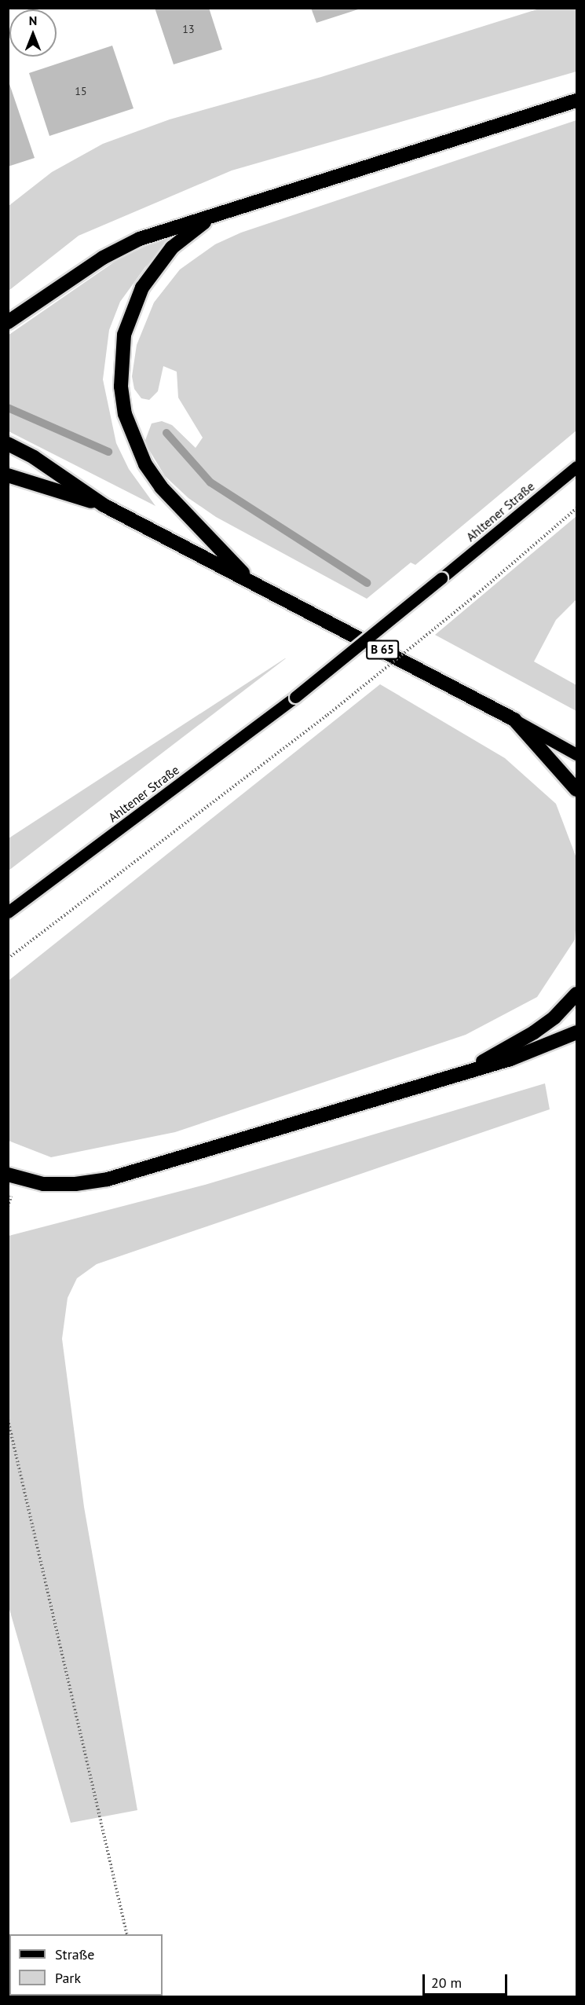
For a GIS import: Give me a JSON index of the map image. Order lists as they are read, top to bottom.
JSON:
{
  "streets": {
    "highway": ["B 65"],
    "main road": ["Ahltener Straße"]
  },
  "house_numbers": ["13", "15"],
  "legend": ["Straße", "Park"],
  "scale_bar": "20 m",
  "north": "top"
}
